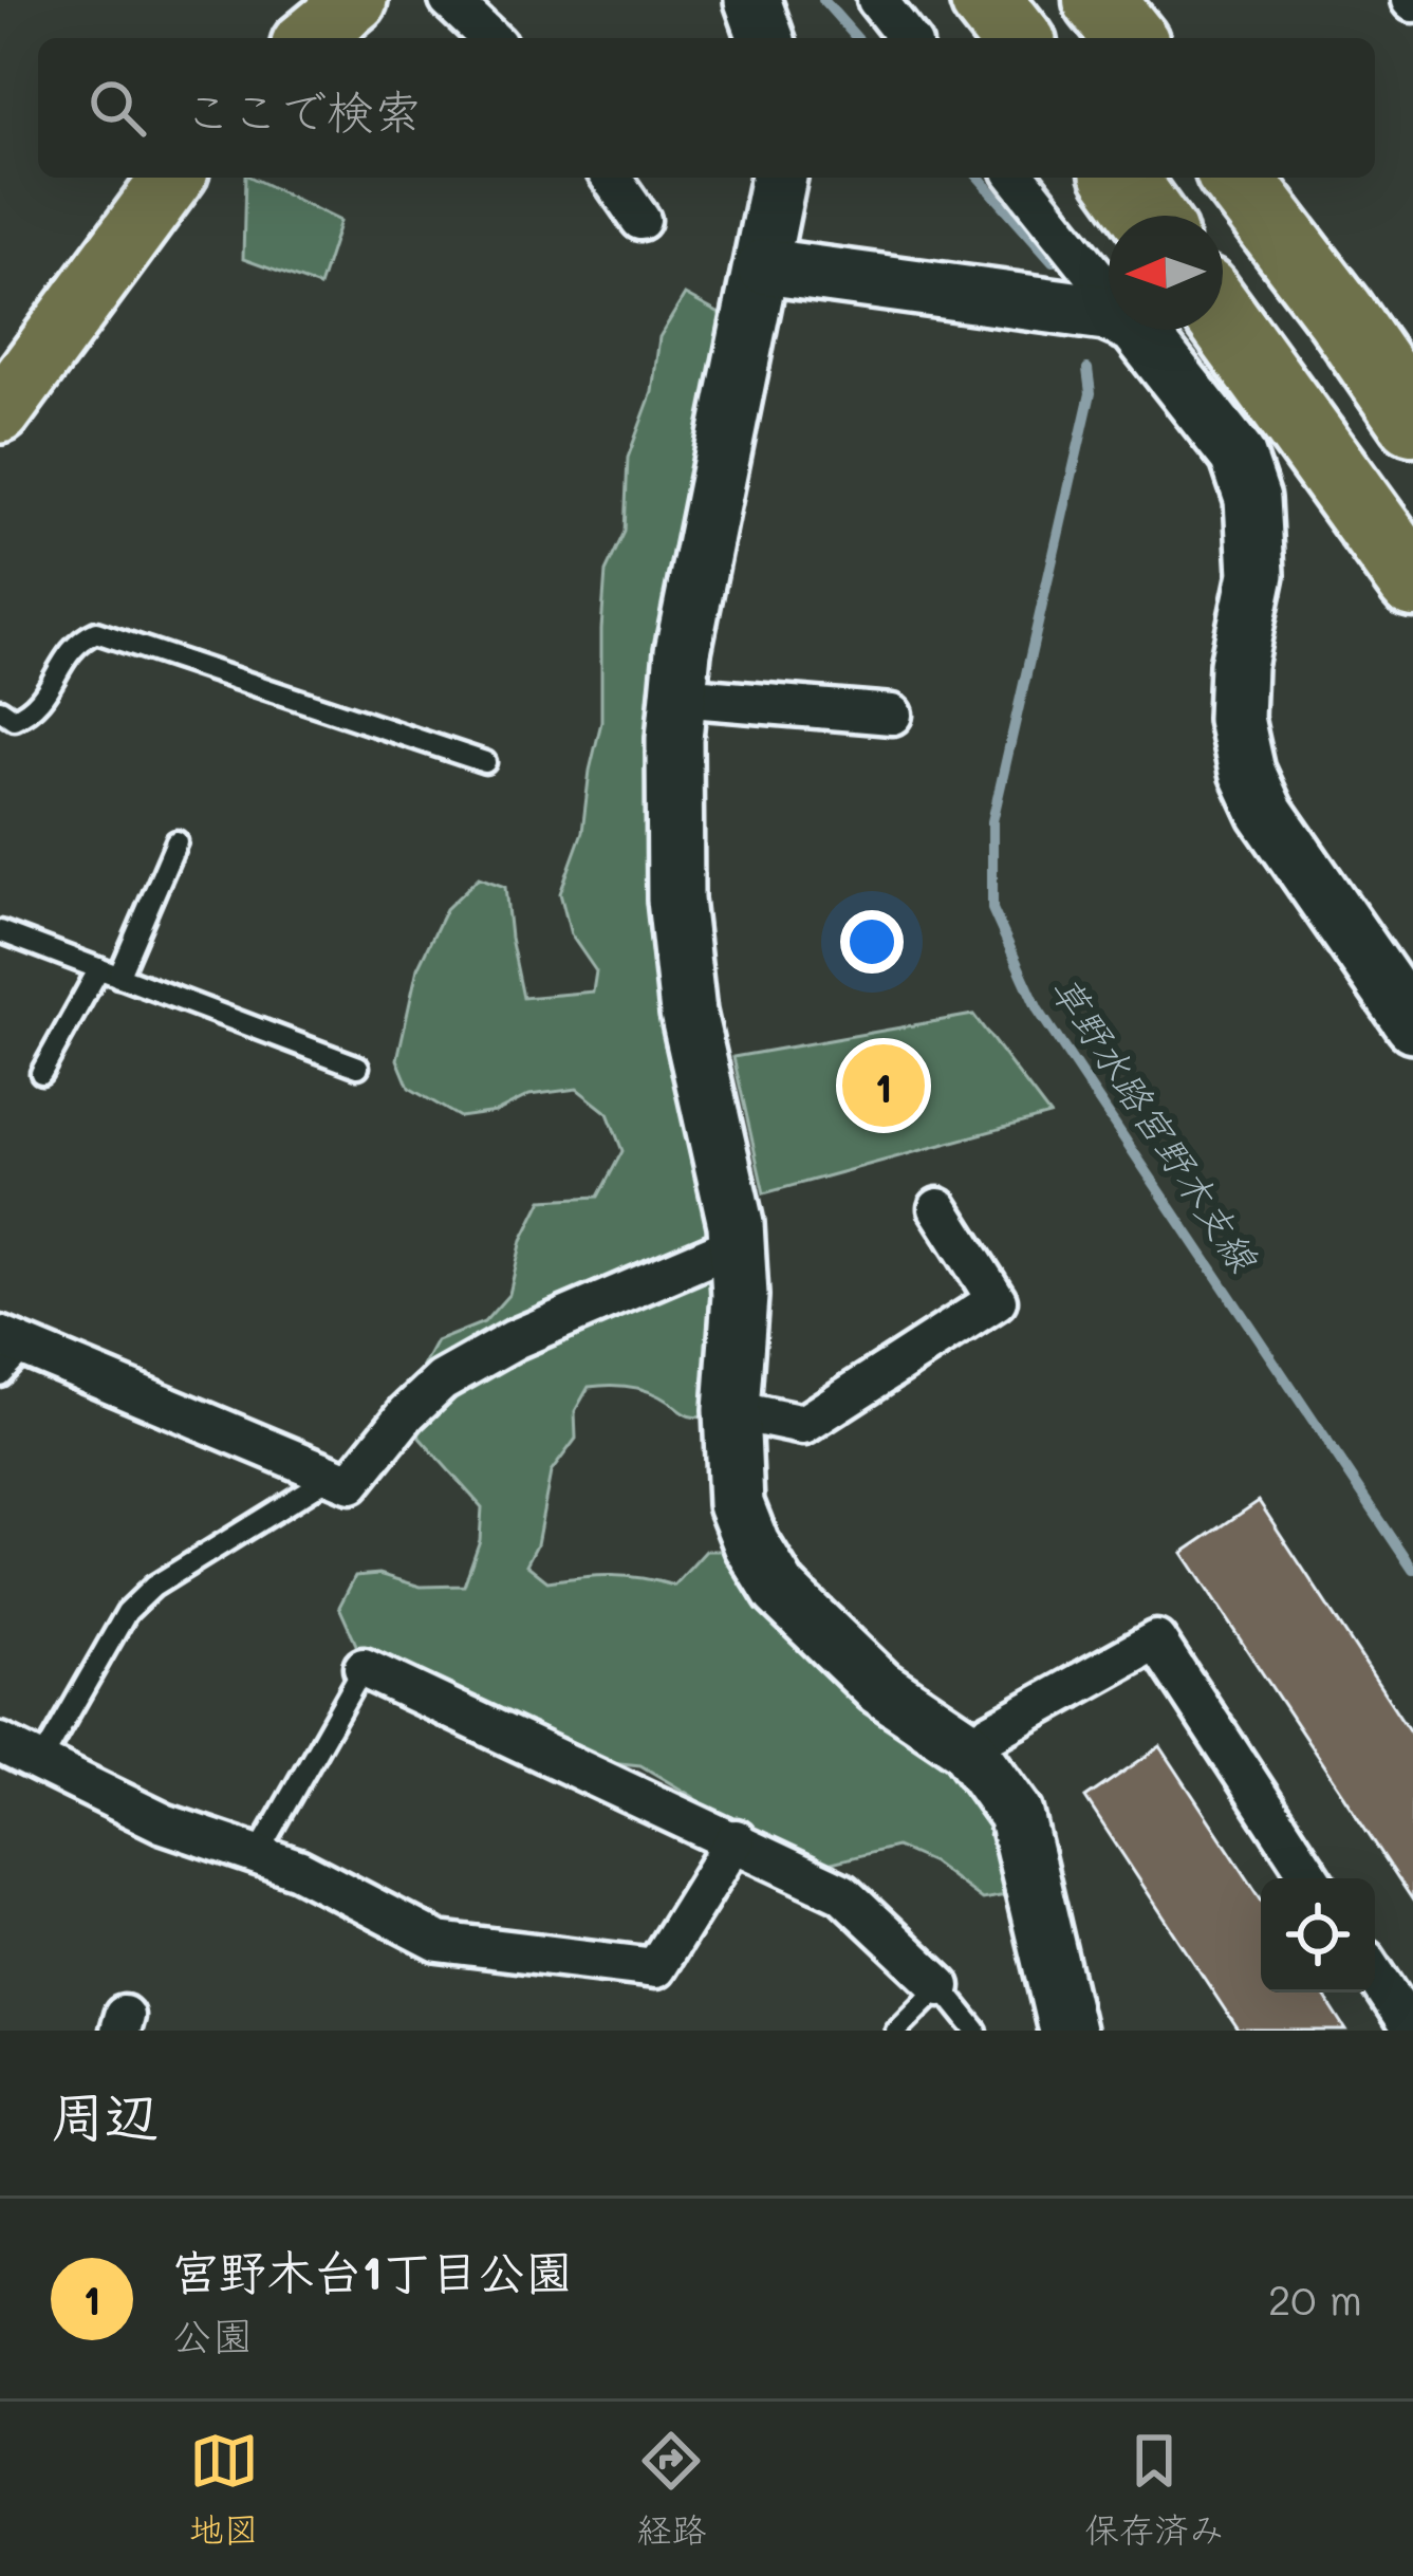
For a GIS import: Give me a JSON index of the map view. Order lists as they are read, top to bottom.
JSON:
{
  "water": ["草野水路宮野木支線"],
  "north": "left",
  "page": {
    "search": "ここで検索",
    "pins": "1",
    "heading": "周辺",
    "list": [
      {
        "mark": "1",
        "name": "宮野木台1丁目公園",
        "note": "公園",
        "value": "20 m"
      }
    ],
    "nav": ["地図", "経路", "保存済み"]
  }
}
